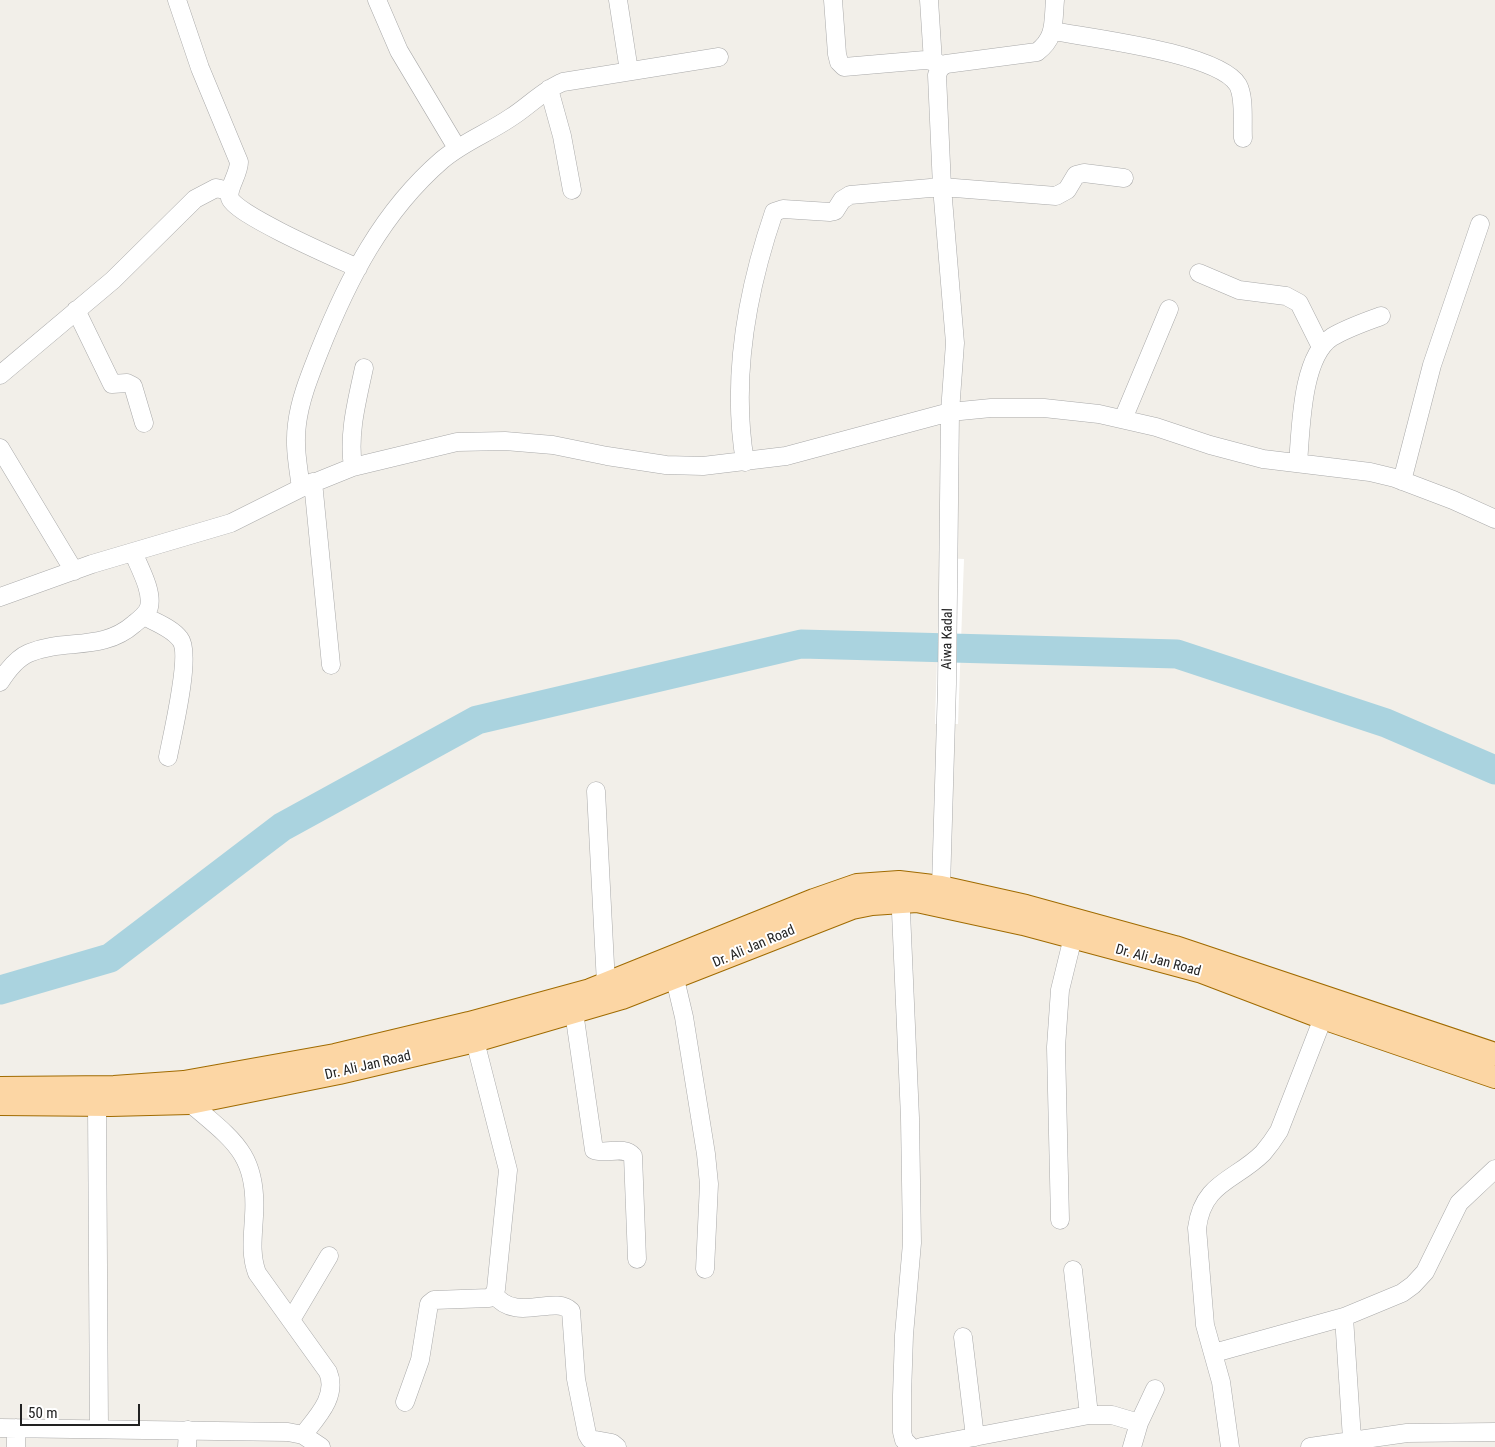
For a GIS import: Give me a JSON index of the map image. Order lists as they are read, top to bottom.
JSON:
{
  "streets": {
    "main road": ["Dr. Ali Jan Road"],
    "street": ["Aiwa Kadal"]
  },
  "crossings": [
    ["Aiwa Kadal", "Dr. Ali Jan Road"]
  ],
  "scale_bar": "50 m"
}
